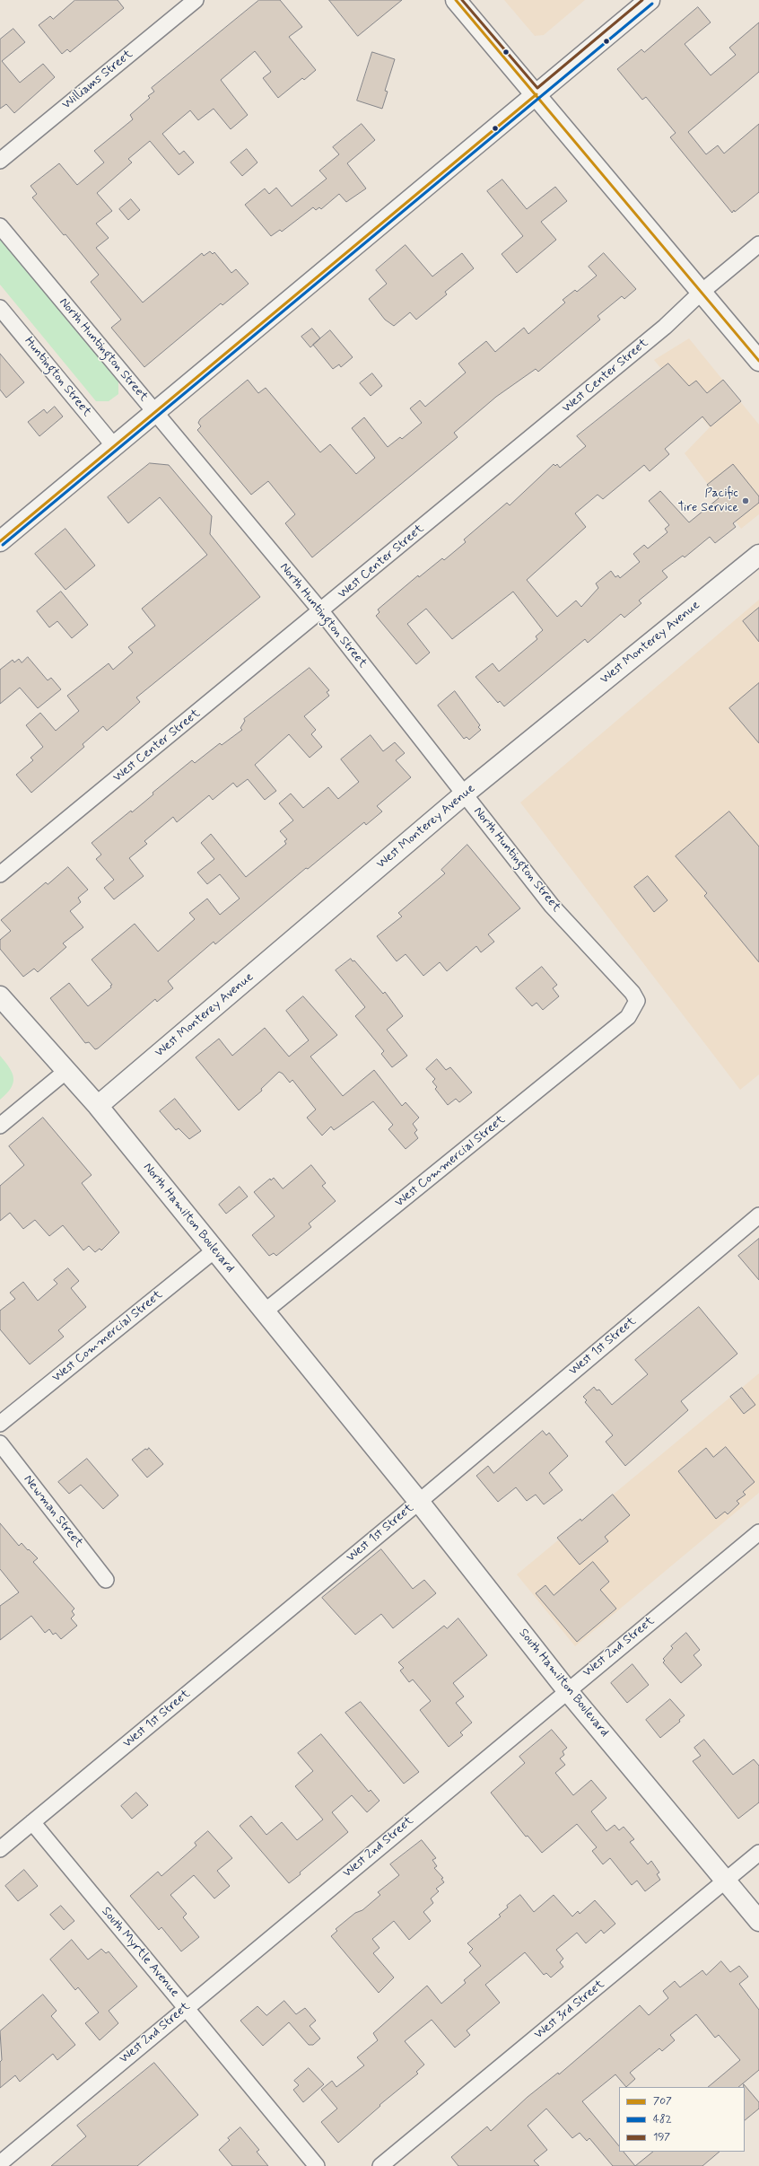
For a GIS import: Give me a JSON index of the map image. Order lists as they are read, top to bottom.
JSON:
{
  "streets": {
    "street": [
      "Williams Street",
      "North Huntington Street",
      "West Center Street",
      "Huntington Street",
      "West Monterey Avenue",
      "West Commercial Street",
      "North Hamilton Boulevard",
      "West 1st Street",
      "Newman Street",
      "West 2nd Street",
      "South Hamilton Boulevard",
      "South Myrtle Avenue",
      "West 3rd Street"
    ]
  },
  "crossings": [
    ["North Huntington Street", "West Center Street"],
    ["North Huntington Street", "West Monterey Avenue"],
    ["North Huntington Street", "West Commercial Street"],
    ["West Monterey Avenue", "North Hamilton Boulevard"],
    ["West Commercial Street", "North Hamilton Boulevard"],
    ["North Hamilton Boulevard", "South Hamilton Boulevard"],
    ["West 1st Street", "South Hamilton Boulevard"],
    ["West 1st Street", "South Myrtle Avenue"],
    ["West 2nd Street", "South Hamilton Boulevard"],
    ["West 2nd Street", "South Myrtle Avenue"],
    ["South Hamilton Boulevard", "West 3rd Street"]
  ],
  "places": ["Pacific Tire Service"],
  "lines": ["transit line 707", "transit line 197", "transit line 482"],
  "legend": ["707", "482", "197"]
}
